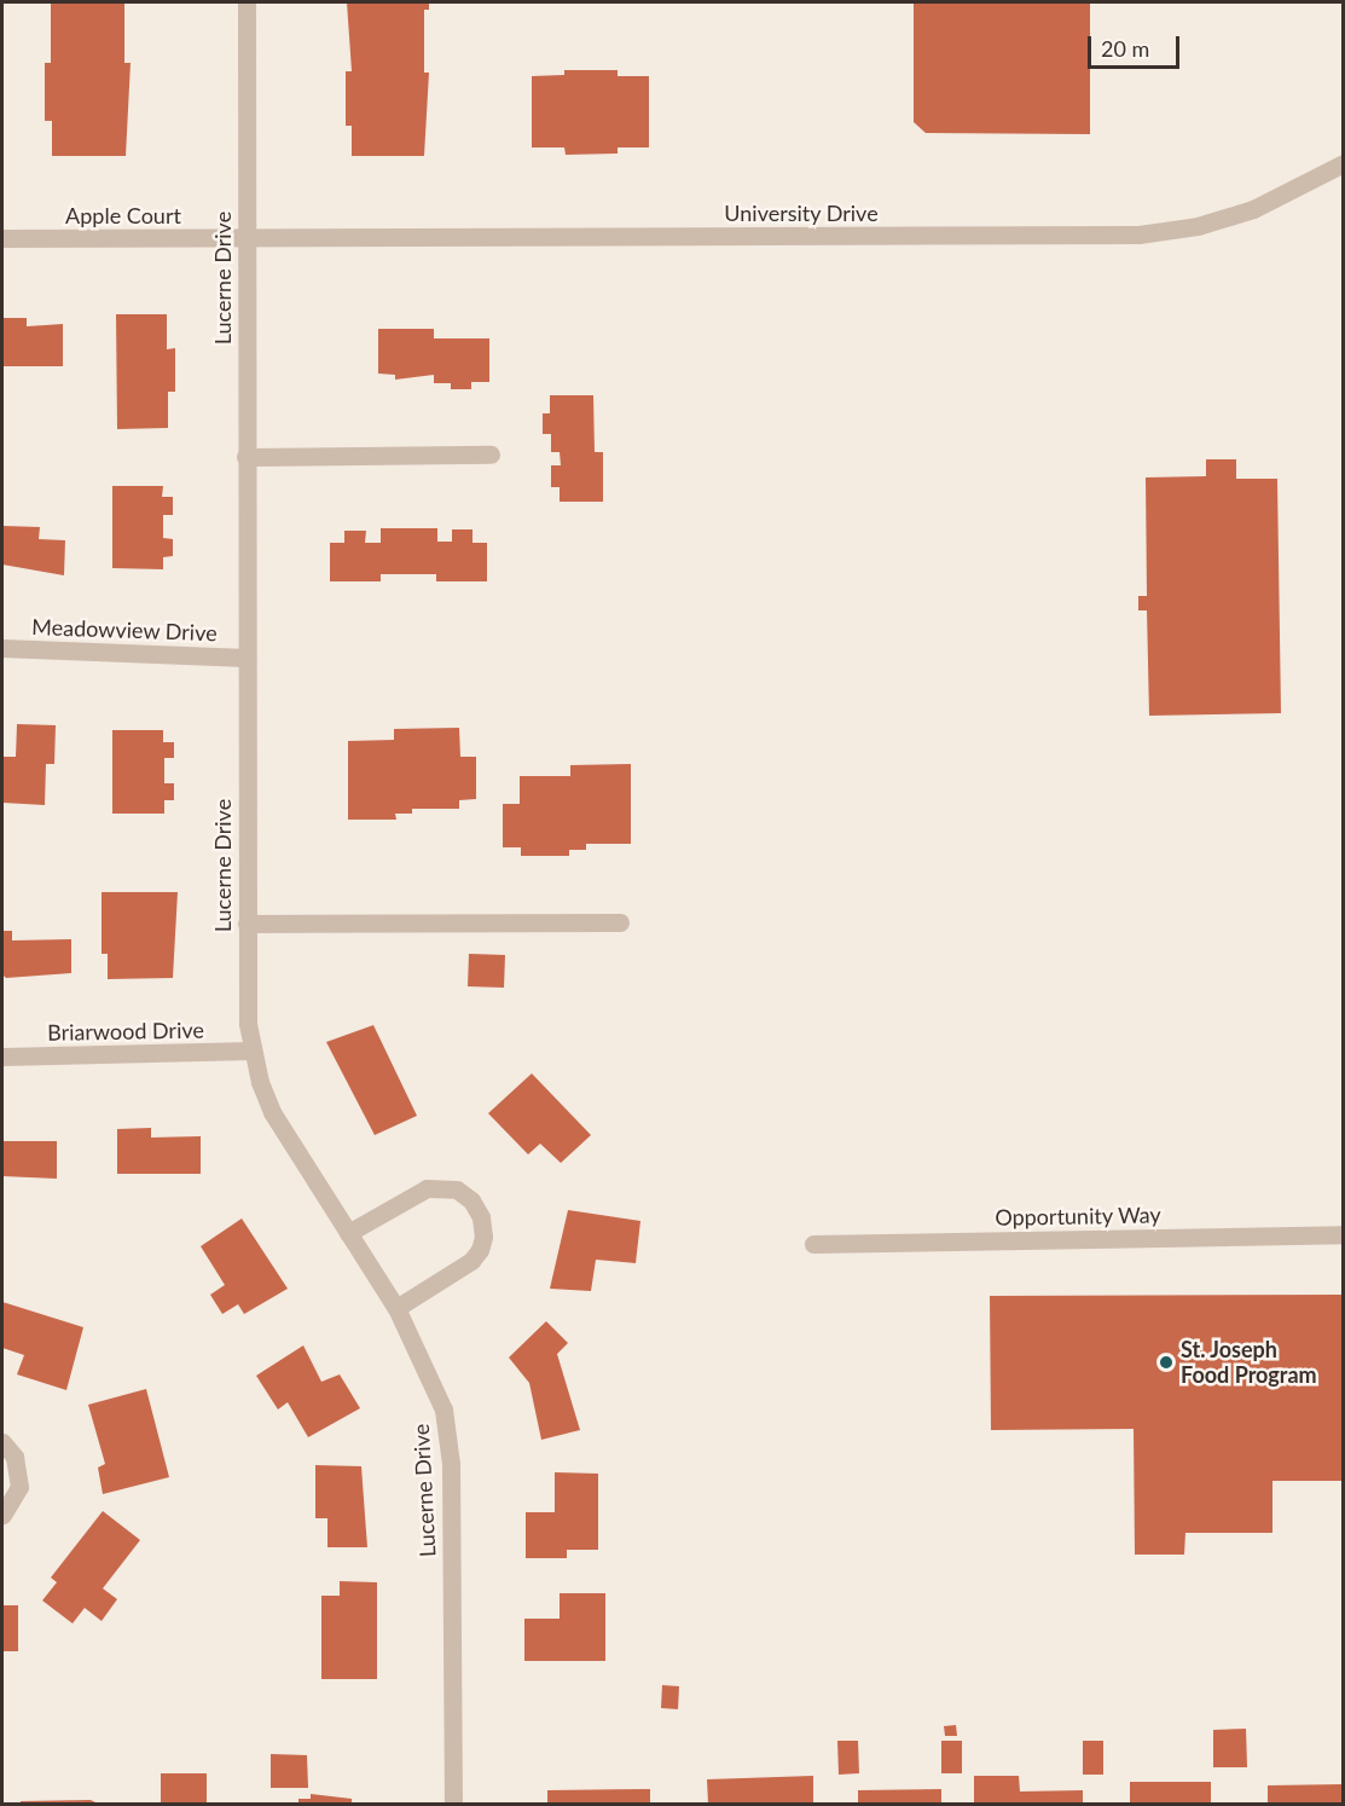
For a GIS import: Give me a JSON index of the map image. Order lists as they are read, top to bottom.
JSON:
{
  "streets": {
    "street": [
      "University Drive",
      "Apple Court",
      "Lucerne Drive",
      "Meadowview Drive",
      "Briarwood Drive",
      "Opportunity Way"
    ]
  },
  "crossings": [
    ["University Drive", "Apple Court"],
    ["University Drive", "Lucerne Drive"],
    ["Apple Court", "Lucerne Drive"],
    ["Lucerne Drive", "Meadowview Drive"],
    ["Lucerne Drive", "Briarwood Drive"]
  ],
  "places": ["St. Joseph Food Program"],
  "scale_bar": "20 m"
}
